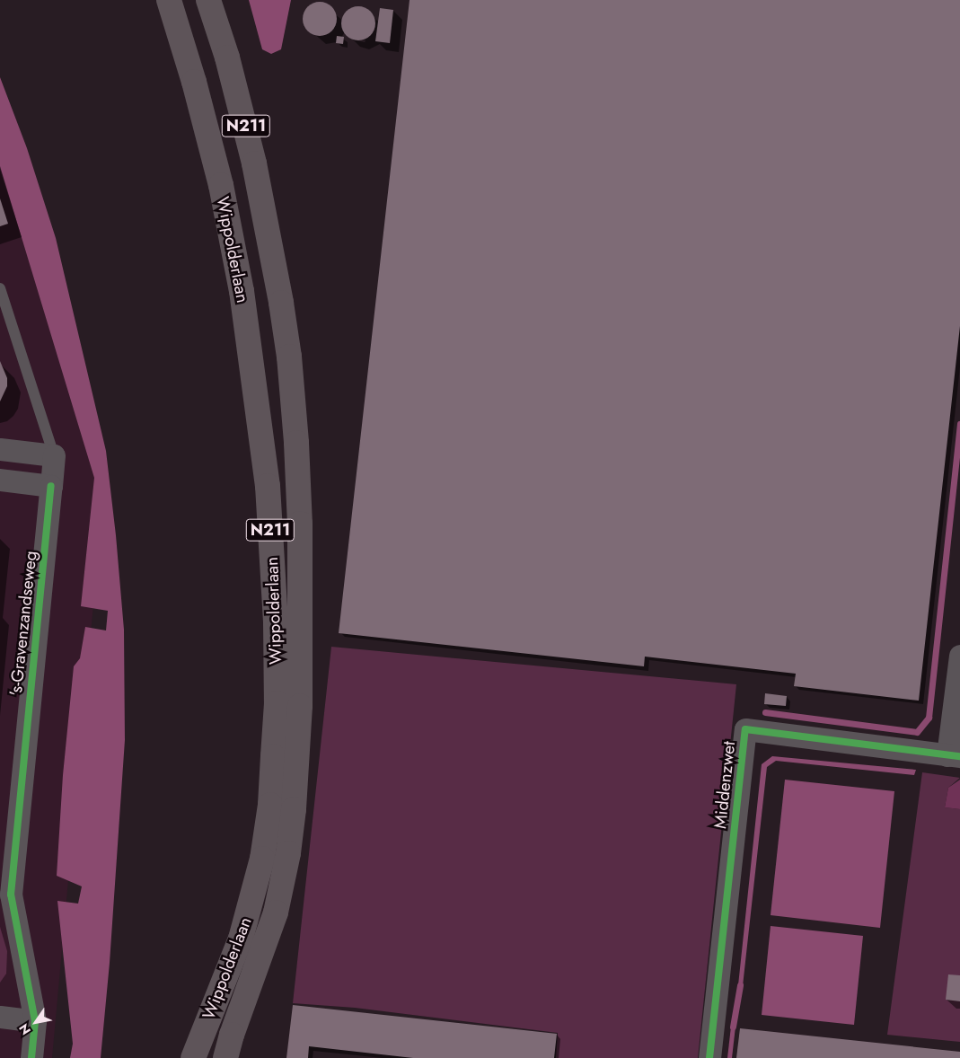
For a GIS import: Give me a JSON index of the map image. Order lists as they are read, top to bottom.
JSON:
{
  "streets": {
    "main road": ["N211", "Wippolderlaan"],
    "street": ["'s-Gravenzandseweg", "Middenzwet"]
  },
  "north": "bottom left"
}
